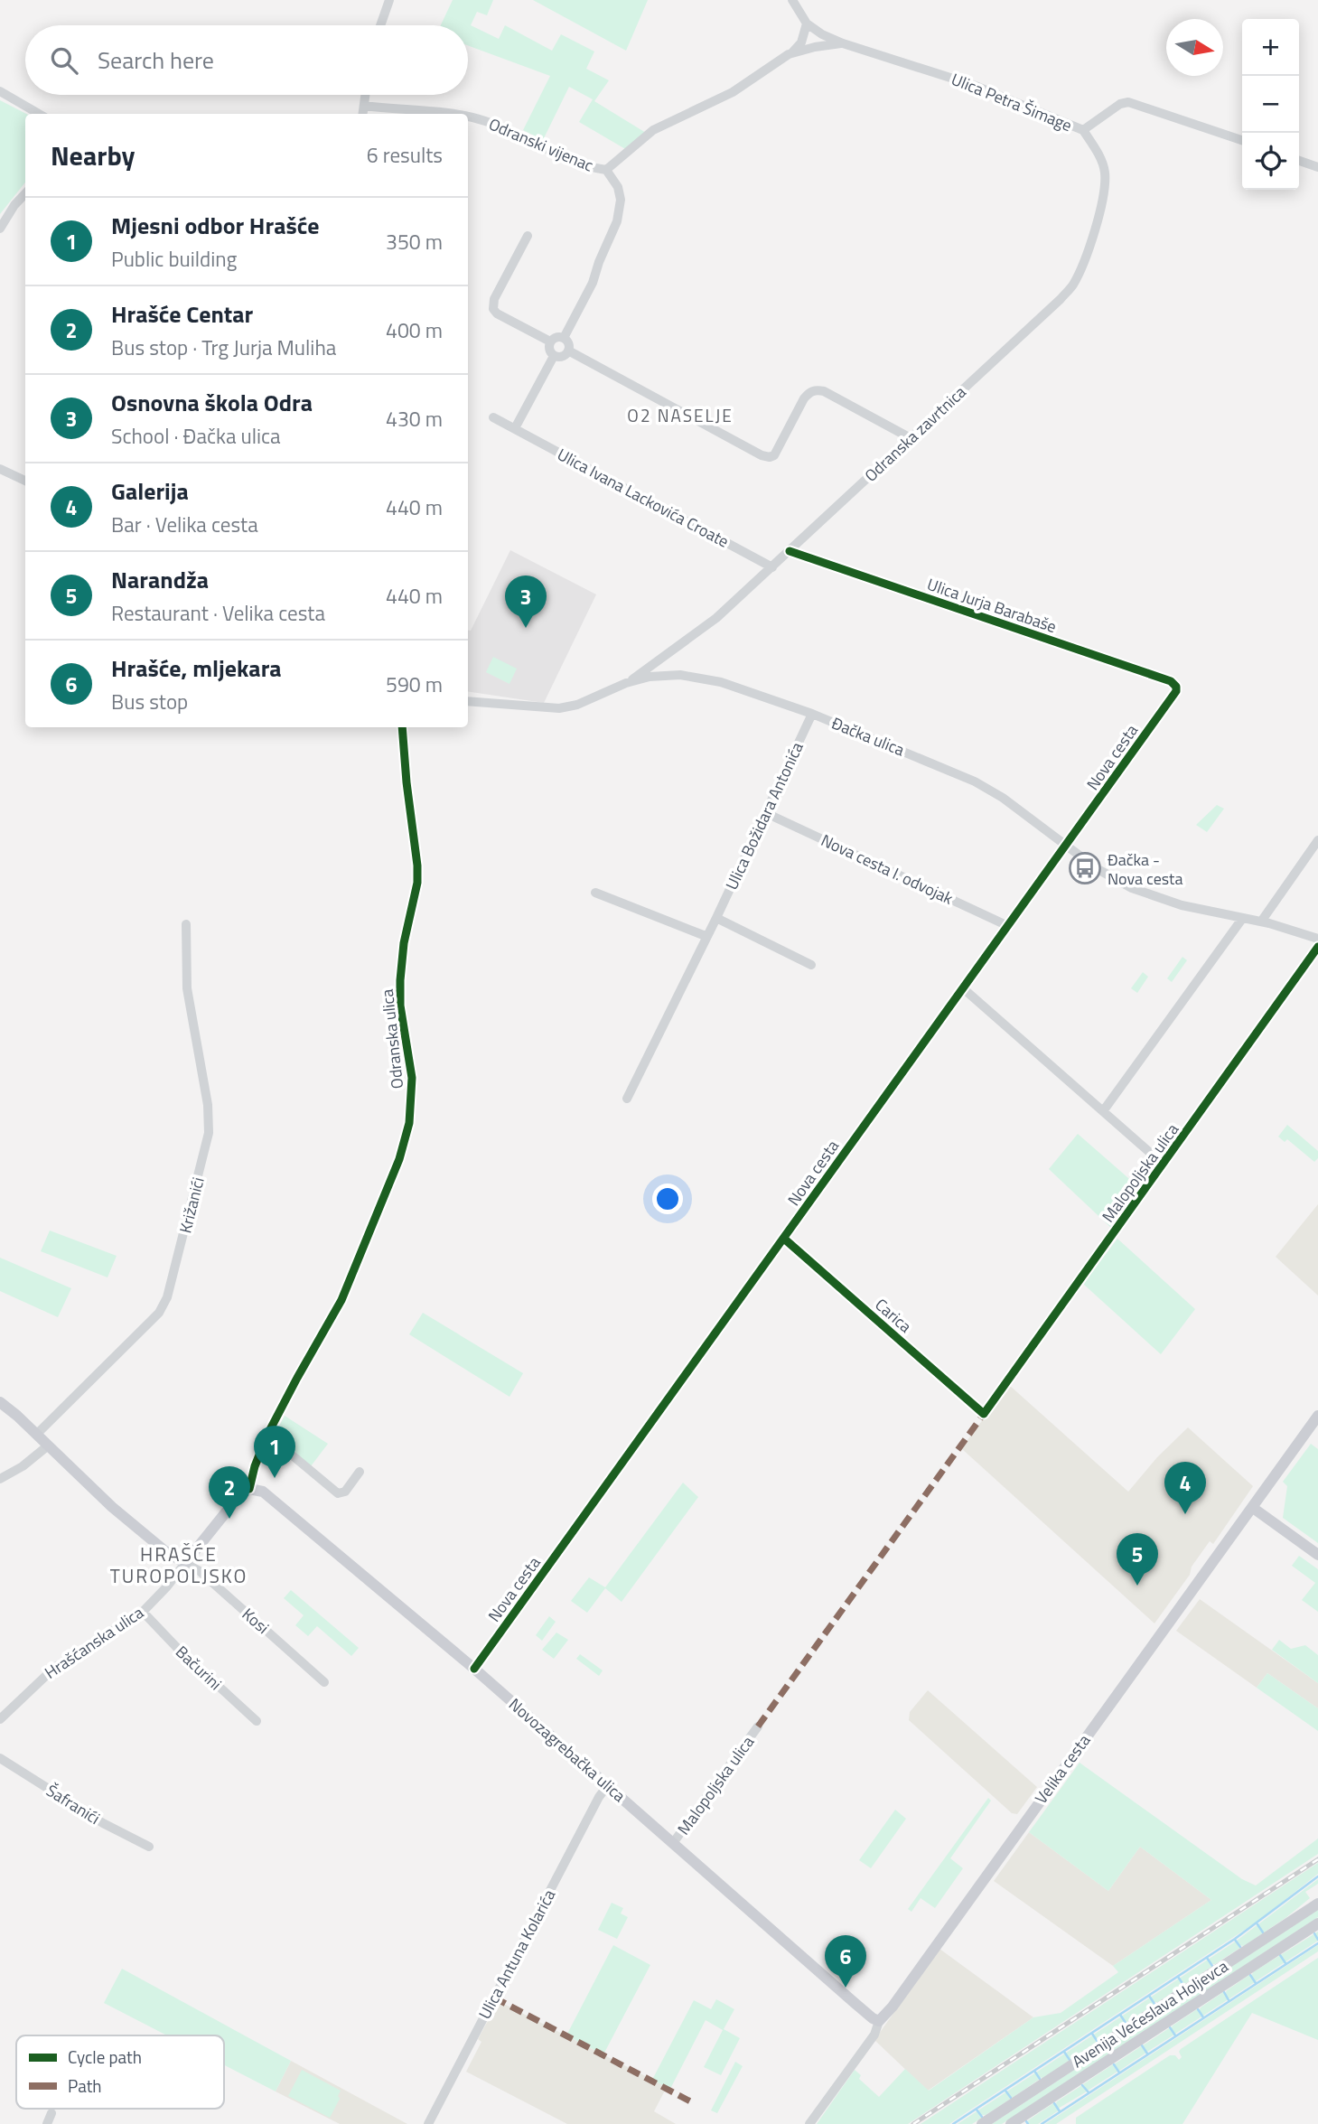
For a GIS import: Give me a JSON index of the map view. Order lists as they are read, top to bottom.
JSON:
{
  "streets": {
    "main road": ["Novozagrebačka ulica", "Velika cesta", "Avenija Većeslava Holjevca"],
    "street": [
      "Ulica Petra Šimage",
      "Odranski vijenac",
      "Odranska zavrtnica",
      "Ulica Ivana Lackovića Croate",
      "Ulica Jurja Barabaše",
      "Đačka ulica",
      "Nova cesta",
      "Ulica Božidara Antonića",
      "Nova cesta I. odvojak",
      "Odranska ulica",
      "Malopoljska ulica",
      "Križanići",
      "Carica",
      "Kosi",
      "Hrašćanska ulica",
      "Bačurini",
      "Šafranići",
      "Ulica Antuna Kolarića"
    ]
  },
  "crossings": [
    ["Ulica Petra Šimage", "Odranski vijenac"],
    ["Ulica Petra Šimage", "Odranska zavrtnica"],
    ["Odranska zavrtnica", "Ulica Ivana Lackovića Croate"],
    ["Odranska zavrtnica", "Ulica Jurja Barabaše"],
    ["Odranska zavrtnica", "Đačka ulica"],
    ["Ulica Jurja Barabaše", "Nova cesta"],
    ["Đačka ulica", "Nova cesta"],
    ["Đačka ulica", "Ulica Božidara Antonića"],
    ["Nova cesta", "Nova cesta I. odvojak"],
    ["Nova cesta", "Carica"],
    ["Nova cesta", "Novozagrebačka ulica"],
    ["Ulica Božidara Antonića", "Nova cesta I. odvojak"],
    ["Odranska ulica", "Novozagrebačka ulica"],
    ["Malopoljska ulica", "Carica"],
    ["Malopoljska ulica", "Novozagrebačka ulica"],
    ["Kosi", "Hrašćanska ulica"],
    ["Hrašćanska ulica", "Bačurini"],
    ["Novozagrebačka ulica", "Velika cesta"],
    ["Novozagrebačka ulica", "Ulica Antuna Kolarića"]
  ],
  "districts": ["O2 NASELJE", "HRAŠĆE TUROPOLJSKO"],
  "places": {
    "bus stop": ["Đačka - Nova cesta"]
  },
  "legend": ["Cycle path", "Path"],
  "north": "right",
  "page": {
    "map_buttons": ["+", "−"],
    "search": "Search here",
    "heading": ["Nearby", "6 results"],
    "list": [
      {
        "mark": "1",
        "name": "Mjesni odbor Hrašće",
        "note": "Public building",
        "value": "350 m"
      },
      {
        "mark": "2",
        "name": "Hrašće Centar",
        "note": "Bus stop · Trg Jurja Muliha",
        "value": "400 m"
      },
      {
        "mark": "3",
        "name": "Osnovna škola Odra",
        "note": "School · Đačka ulica",
        "value": "430 m"
      },
      {
        "mark": "4",
        "name": "Galerija",
        "note": "Bar · Velika cesta",
        "value": "440 m"
      },
      {
        "mark": "5",
        "name": "Narandža",
        "note": "Restaurant · Velika cesta",
        "value": "440 m"
      },
      {
        "mark": "6",
        "name": "Hrašće, mljekara",
        "note": "Bus stop",
        "value": "590 m"
      }
    ],
    "pins": [
      "3",
      "1",
      "4",
      "2",
      "5",
      "6"
    ]
  }
}
